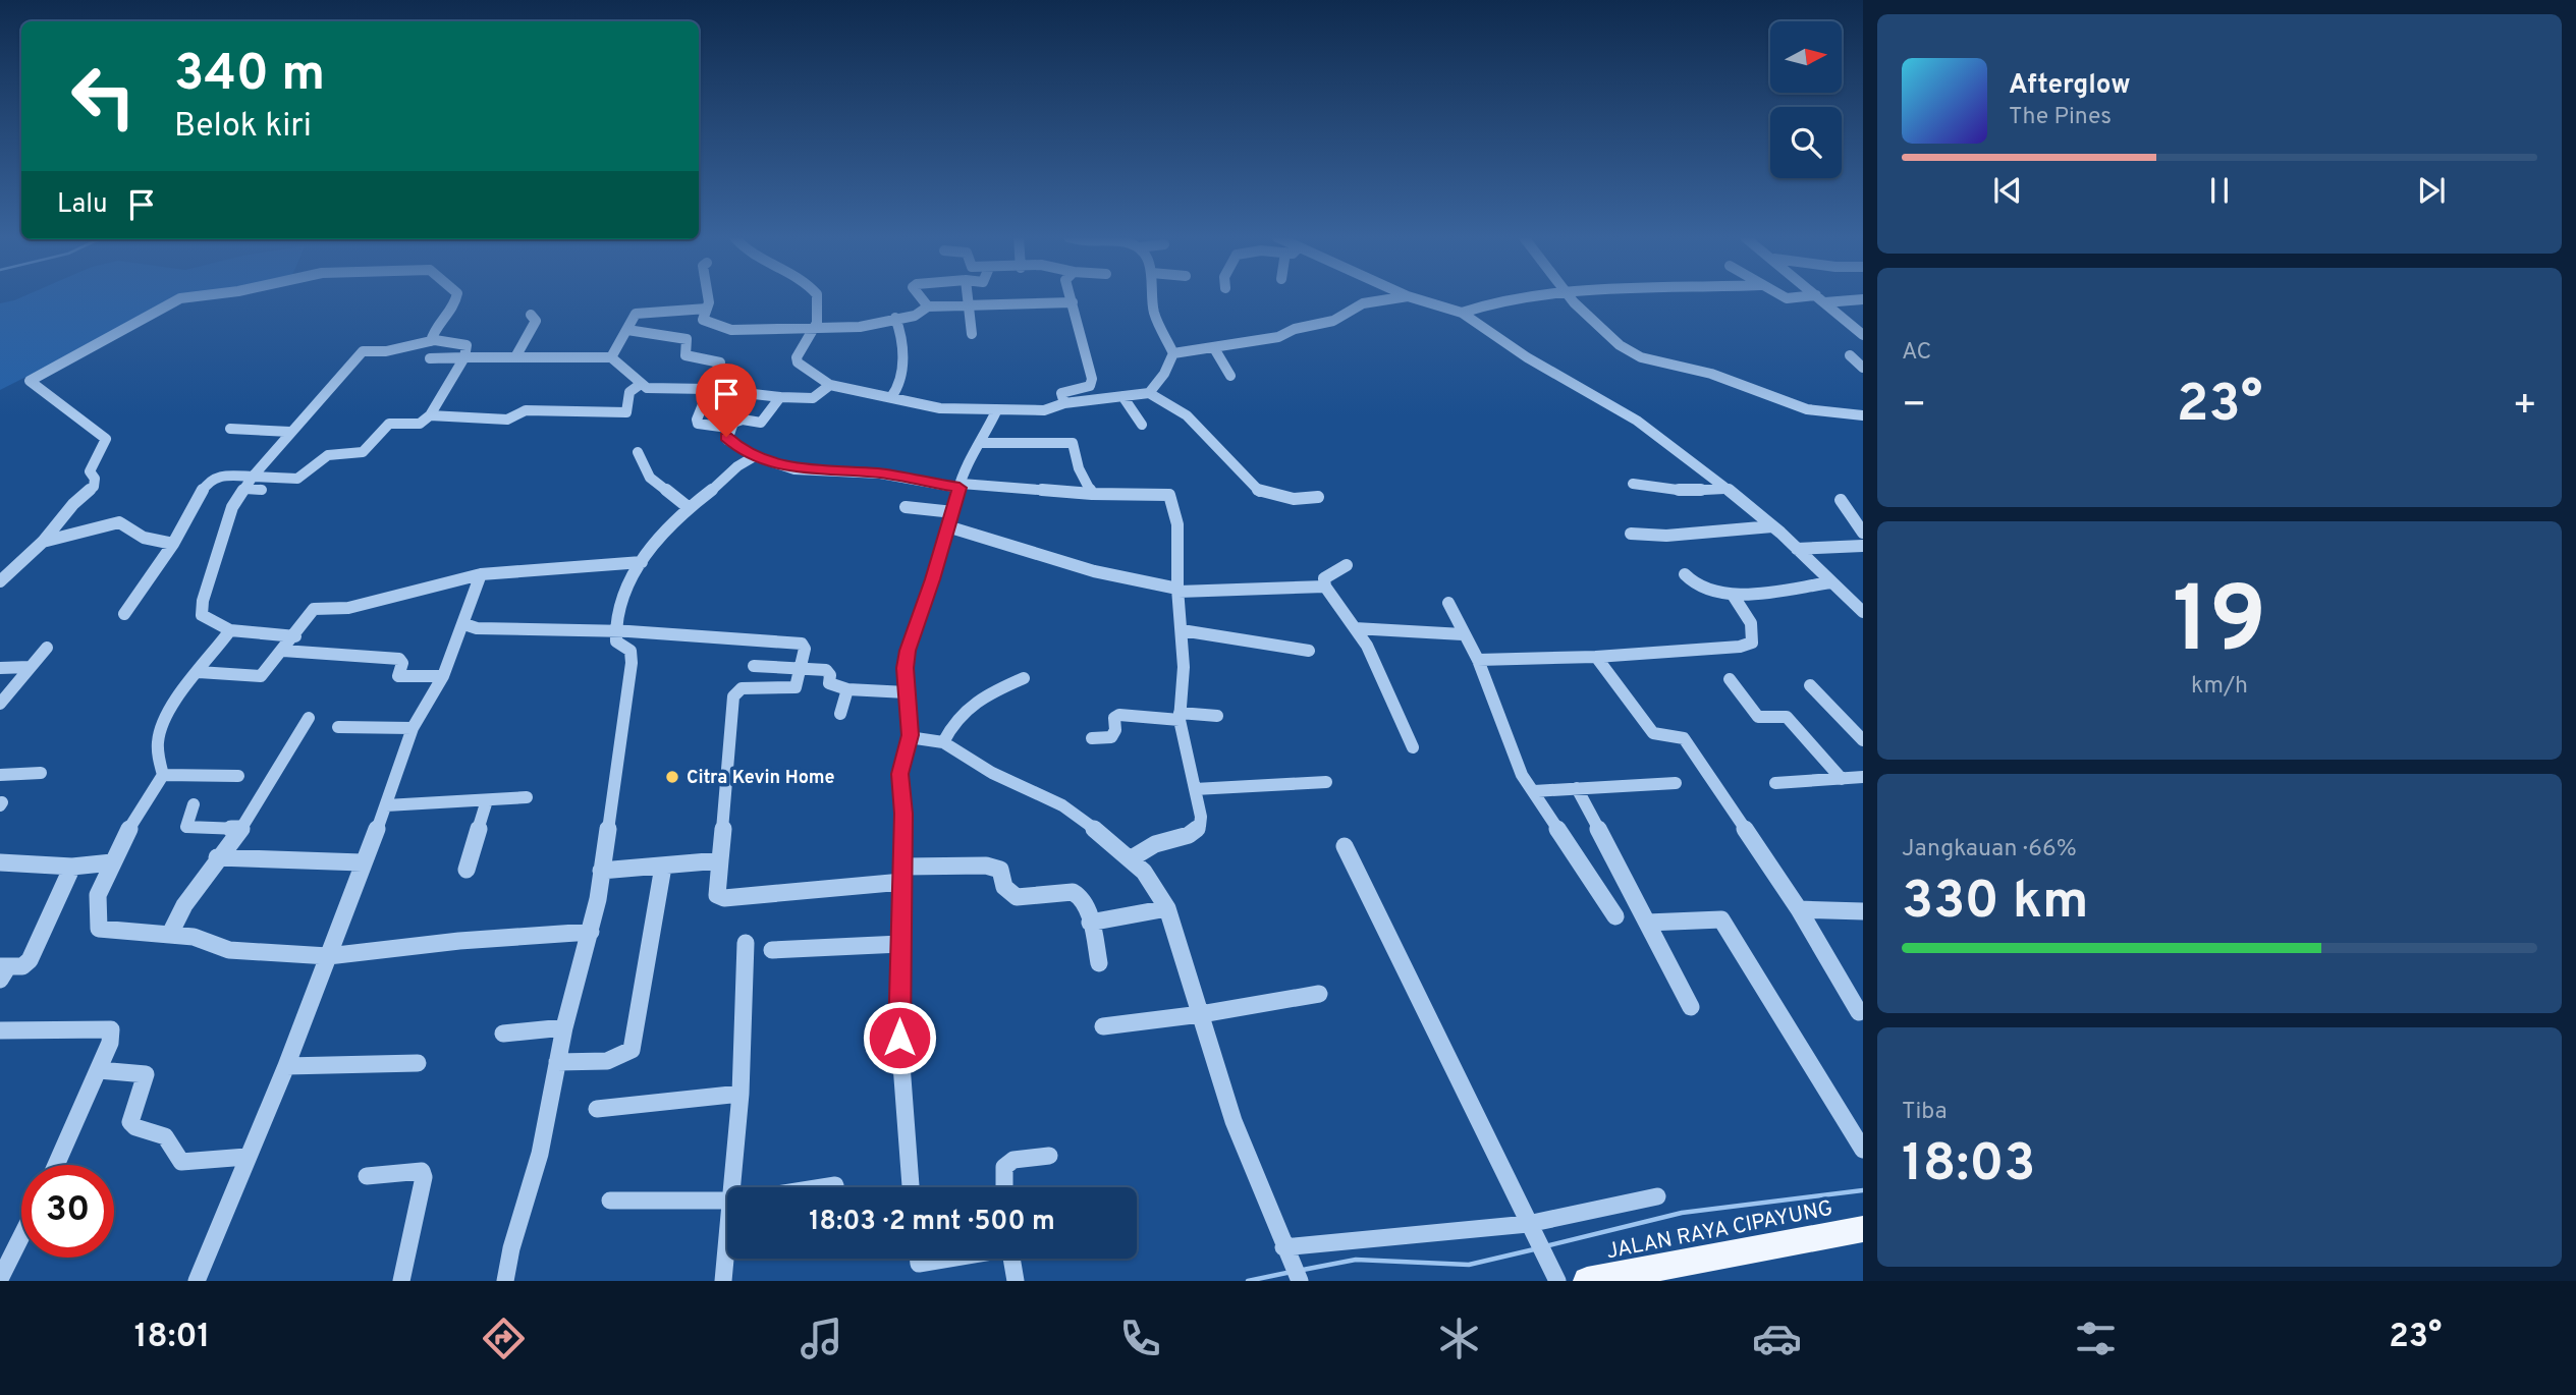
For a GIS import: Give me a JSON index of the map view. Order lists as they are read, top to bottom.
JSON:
{
  "streets": {
    "main road": ["JALAN RAYA CIPAYUNG"]
  },
  "places": ["Citra Kevin Home"],
  "north": "right",
  "page": {
    "turn": ["340 m", "Belok kiri"],
    "song": ["Afterglow", "The Pines"],
    "then": "Lalu",
    "tile": [
      "AC",
      ["19", "km/h"],
      ["Jangkauan · 66%", "330 km"],
      ["Tiba", "18:03"]
    ],
    "heat": ["−", "23°", "+"],
    "limit": "30",
    "trip": "18:03 · 2 mnt · 500 m",
    "tabs": ["18:01", "23°"]
  }
}
